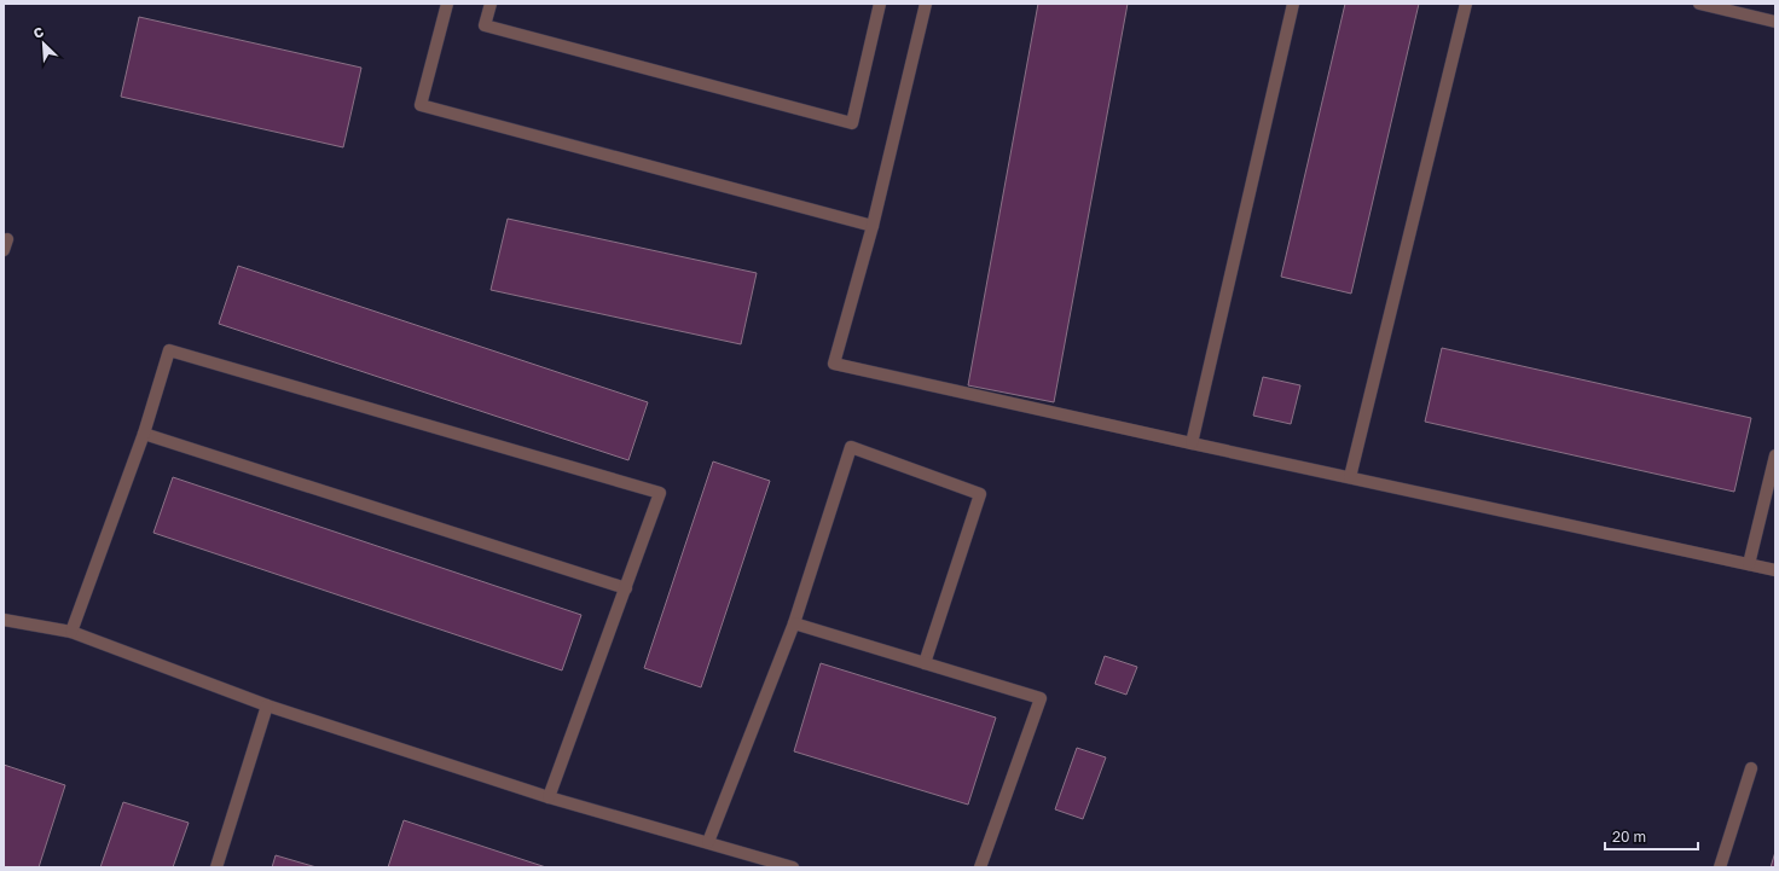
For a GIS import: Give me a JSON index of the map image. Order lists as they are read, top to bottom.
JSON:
{
  "scale_bar": "20 m",
  "north": "top left"
}
